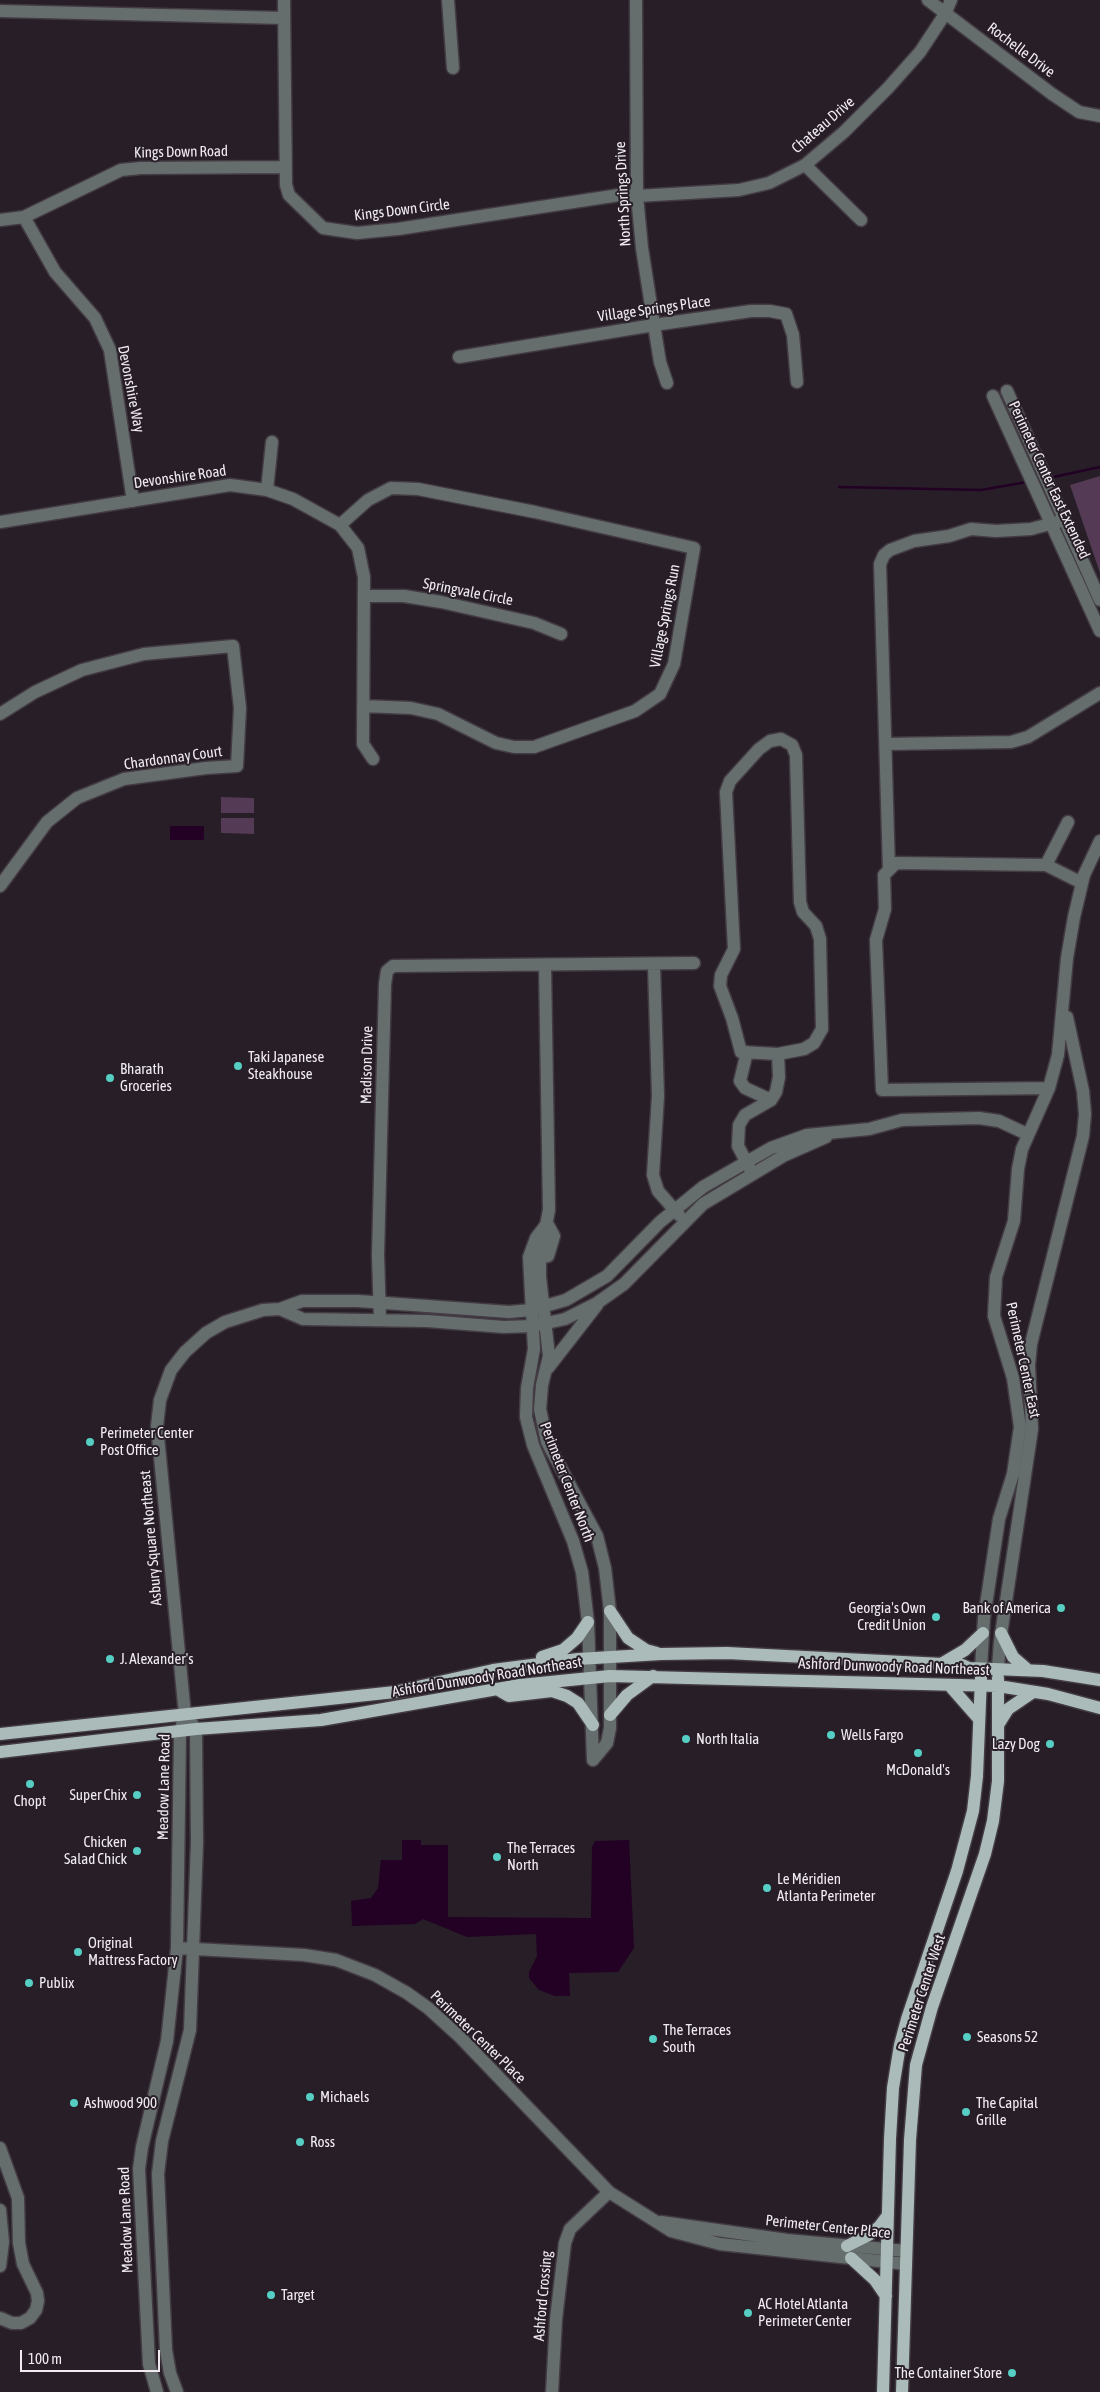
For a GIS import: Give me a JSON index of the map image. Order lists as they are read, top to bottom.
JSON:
{
  "streets": {
    "main road": ["Ashford Dunwoody Road Northeast", "Perimeter Center West"],
    "street": [
      "Rochelle Drive",
      "Chateau Drive",
      "Kings Down Road",
      "North Springs Drive",
      "Kings Down Circle",
      "Village Springs Place",
      "Devonshire Way",
      "Devonshire Road",
      "Perimeter Center East Extended",
      "Springvale Circle",
      "Village Springs Run",
      "Chardonnay Court",
      "Madison Drive",
      "Perimeter Center East",
      "Perimeter Center North",
      "Asbury Square Northeast",
      "Meadow Lane Road",
      "Perimeter Center Place",
      "Ashford Crossing"
    ]
  },
  "crossings": [
    ["Rochelle Drive", "Chateau Drive"],
    ["Chateau Drive", "North Springs Drive"],
    ["Chateau Drive", "Kings Down Circle"],
    ["Kings Down Road", "Kings Down Circle"],
    ["Kings Down Road", "Devonshire Way"],
    ["North Springs Drive", "Kings Down Circle"],
    ["North Springs Drive", "Village Springs Place"],
    ["Devonshire Way", "Devonshire Road"],
    ["Devonshire Road", "Springvale Circle"],
    ["Devonshire Road", "Village Springs Run"],
    ["Madison Drive", "Asbury Square Northeast"],
    ["Perimeter Center East", "Ashford Dunwoody Road Northeast"],
    ["Perimeter Center East", "Perimeter Center West"],
    ["Perimeter Center North", "Asbury Square Northeast"],
    ["Perimeter Center North", "Ashford Dunwoody Road Northeast"],
    ["Asbury Square Northeast", "Ashford Dunwoody Road Northeast"],
    ["Asbury Square Northeast", "Meadow Lane Road"],
    ["Ashford Dunwoody Road Northeast", "Meadow Lane Road"],
    ["Ashford Dunwoody Road Northeast", "Perimeter Center West"],
    ["Meadow Lane Road", "Perimeter Center Place"],
    ["Perimeter Center West", "Perimeter Center Place"],
    ["Perimeter Center Place", "Ashford Crossing"]
  ],
  "places": [
    "Taki Japanese Steakhouse",
    "Bharath Groceries",
    "Perimeter Center Post Office",
    "Bank of America",
    "Georgia's Own Credit Union",
    "J. Alexander's",
    "Wells Fargo",
    "North Italia",
    "Lazy Dog",
    "McDonald's",
    "Chopt",
    "Super Chix",
    "Chicken Salad Chick",
    "The Terraces North",
    "Le Méridien Atlanta Perimeter",
    "Original Mattress Factory",
    "Publix",
    "Seasons 52",
    "The Terraces South",
    "Michaels",
    "Ashwood 900",
    "The Capital Grille",
    "Ross",
    "Target",
    "AC Hotel Atlanta Perimeter Center",
    "The Container Store"
  ],
  "scale_bar": "100 m"
}
